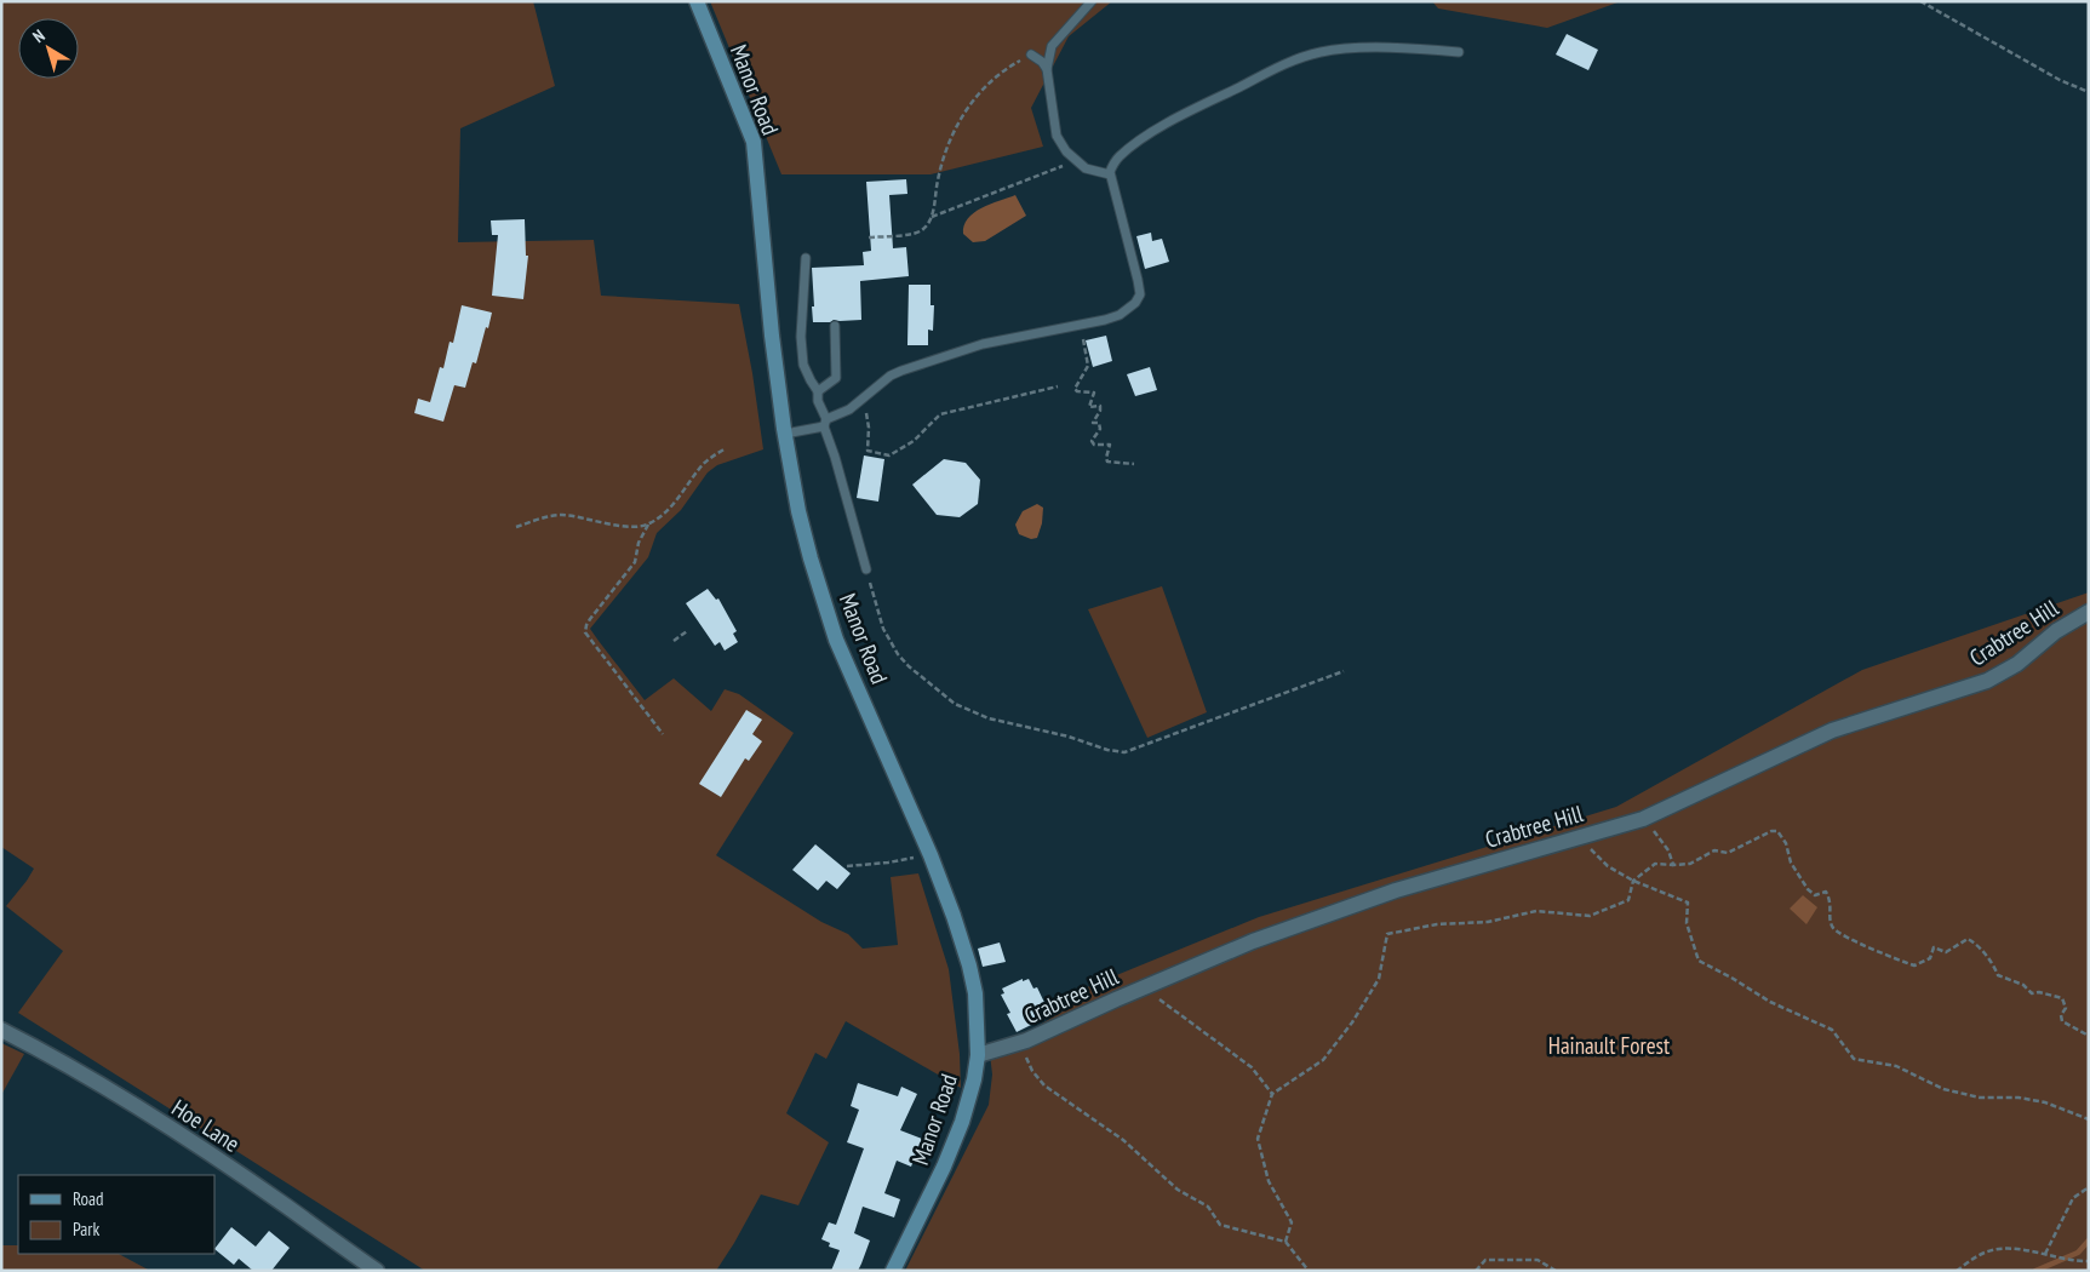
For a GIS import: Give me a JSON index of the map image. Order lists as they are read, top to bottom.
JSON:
{
  "streets": {
    "street": ["Manor Road", "Crabtree Hill", "Hoe Lane"]
  },
  "crossings": [
    ["Manor Road", "Crabtree Hill"]
  ],
  "parks": ["Hainault Forest"],
  "legend": ["Road", "Park"],
  "north": "top left"
}
